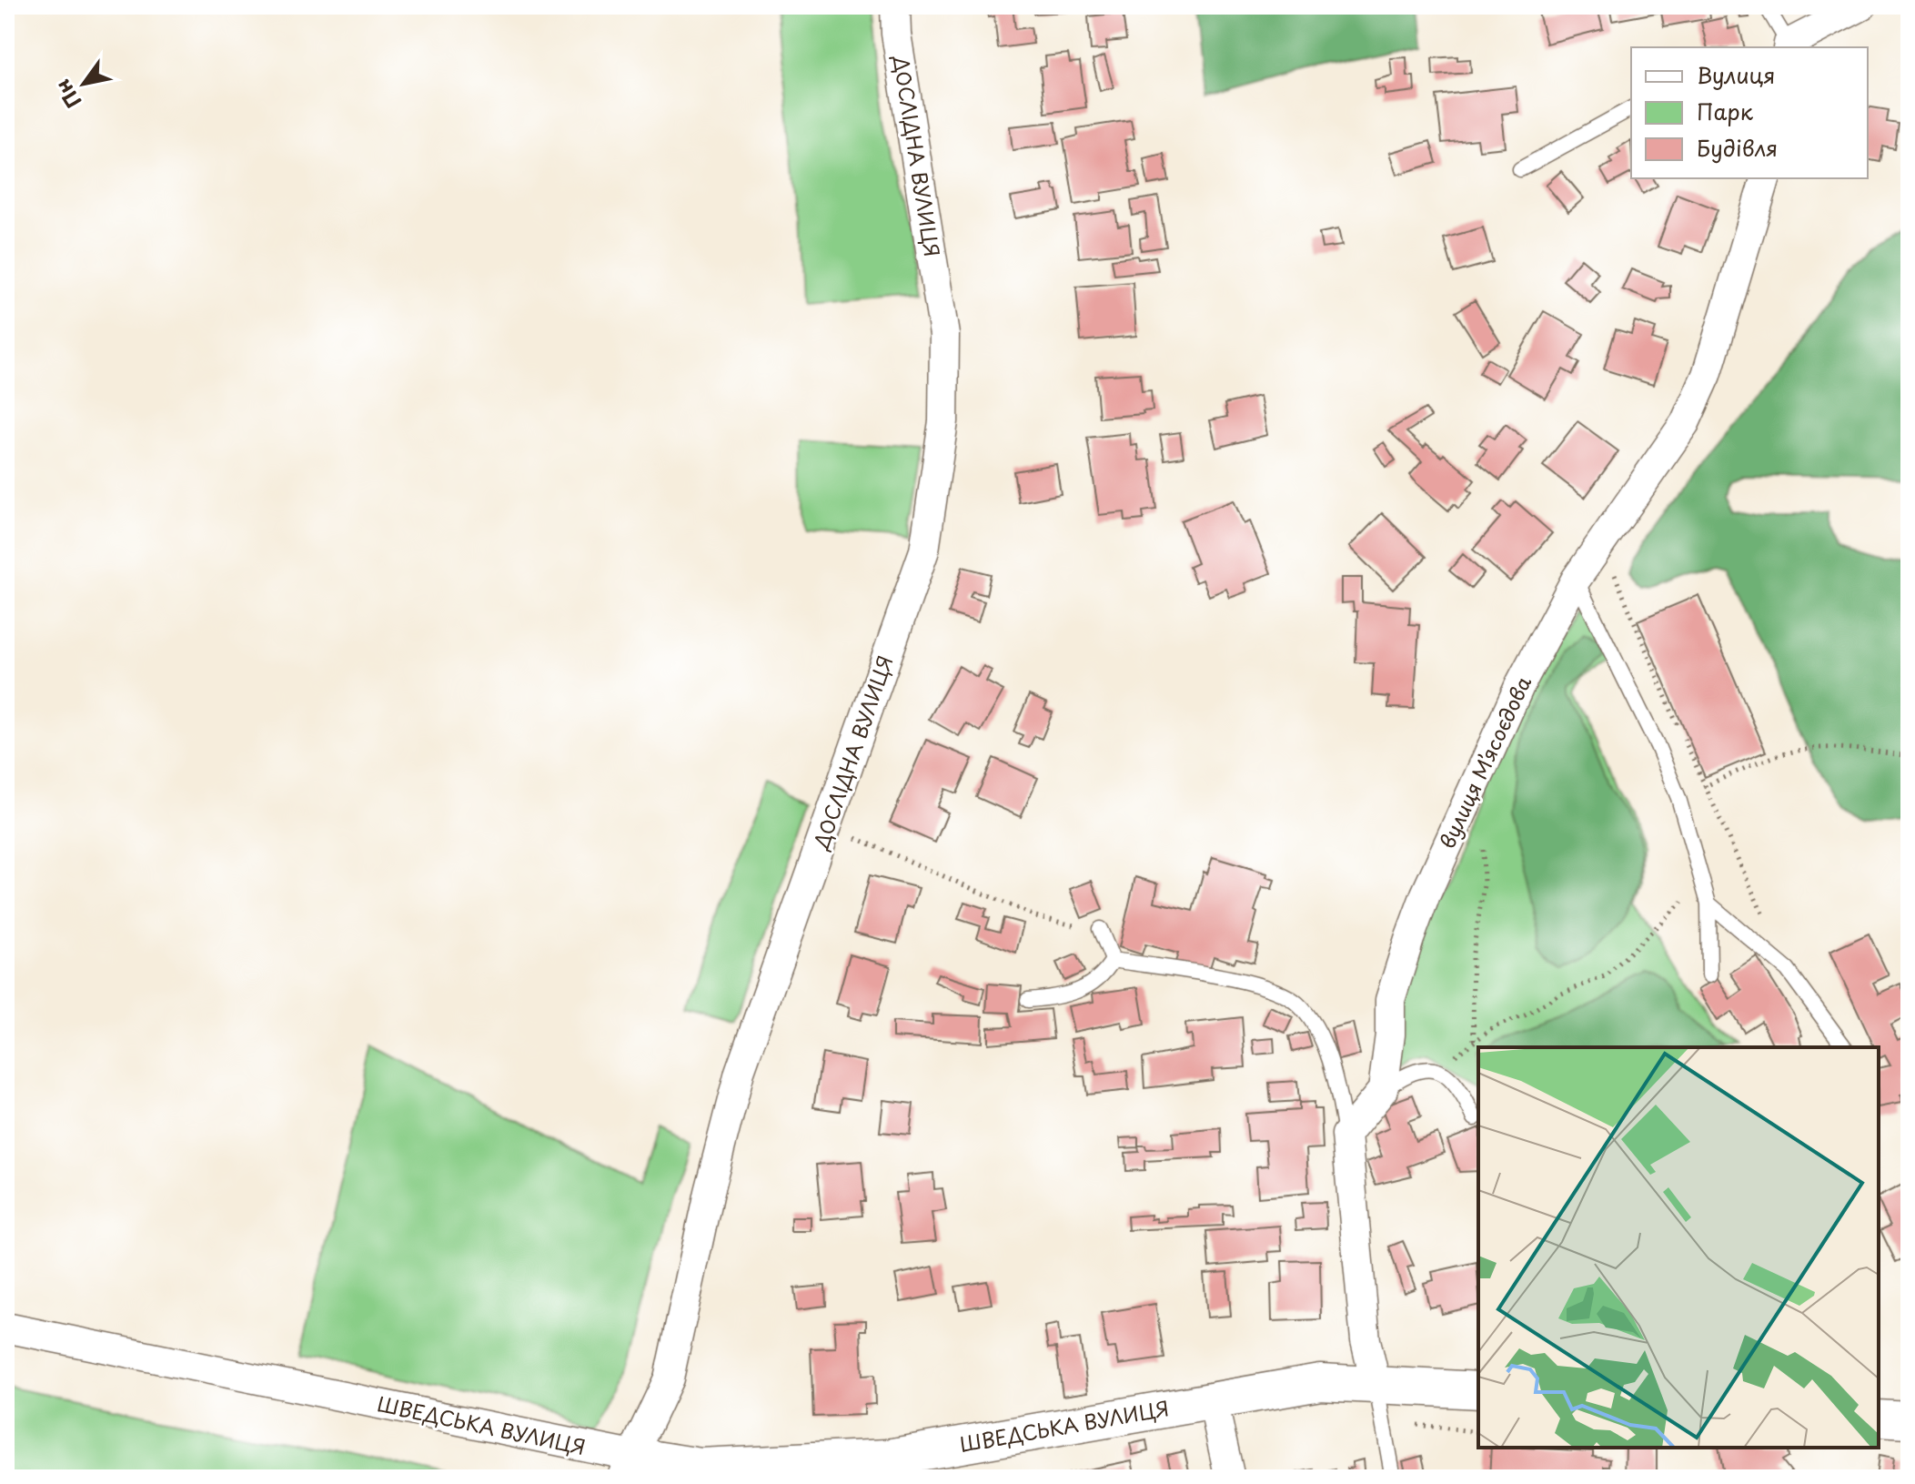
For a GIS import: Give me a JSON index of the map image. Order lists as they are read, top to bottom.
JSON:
{
  "streets": {
    "street": ["ДОСЛІДНА ВУЛИЦЯ", "вулиця Мʼясоєдова", "ШВЕДСЬКА ВУЛИЦЯ"]
  },
  "crossings": [
    ["ДОСЛІДНА ВУЛИЦЯ", "ШВЕДСЬКА ВУЛИЦЯ"]
  ],
  "legend": ["Вулиця", "Парк", "Будівля"],
  "north": "bottom left"
}
